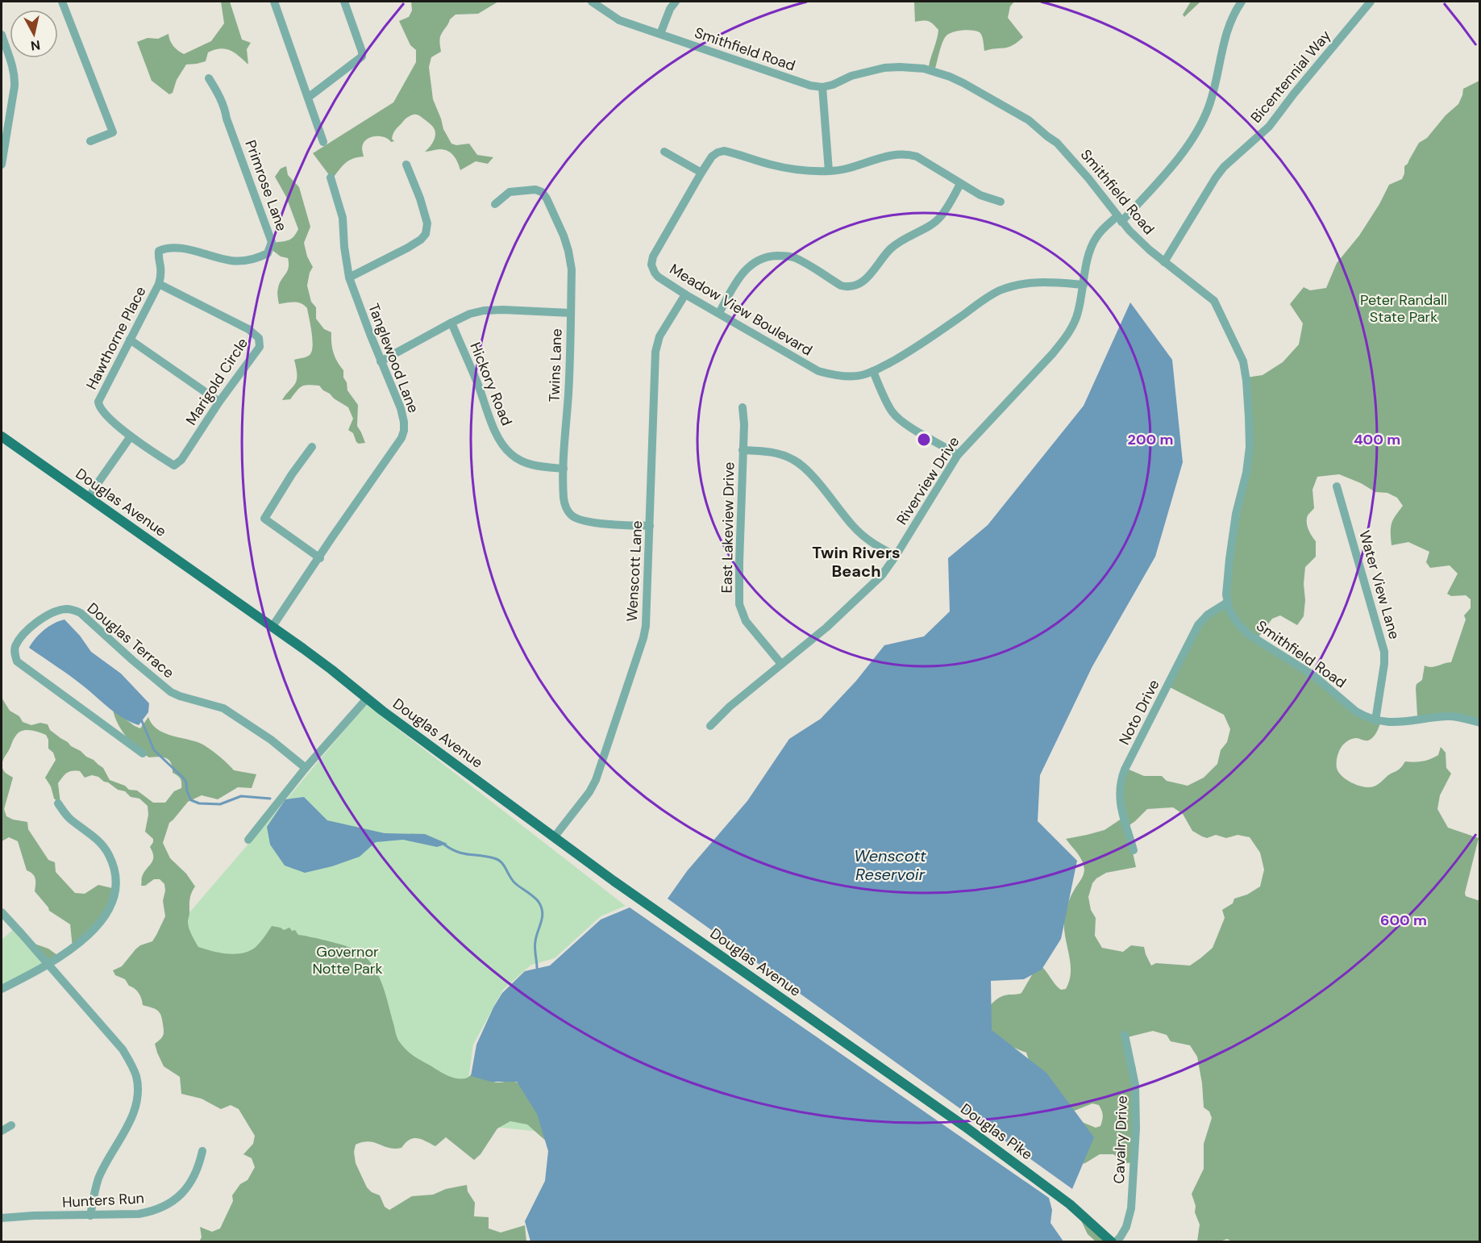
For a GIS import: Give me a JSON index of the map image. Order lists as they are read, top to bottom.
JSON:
{
  "streets": {
    "main road": ["Douglas Avenue", "Douglas Pike"],
    "street": [
      "Smithfield Road",
      "Bicentennial Way",
      "Primrose Lane",
      "Meadow View Boulevard",
      "Hawthorne Place",
      "Tanglewood Lane",
      "Twins Lane",
      "Marigold Circle",
      "Hickory Road",
      "Riverview Drive",
      "East Lakeview Drive",
      "Wenscott Lane",
      "Water View Lane",
      "Douglas Terrace",
      "Noto Drive",
      "Cavalry Drive",
      "Hunters Run"
    ]
  },
  "crossings": [
    ["Smithfield Road", "Bicentennial Way"],
    ["Smithfield Road", "Riverview Drive"],
    ["Smithfield Road", "Water View Lane"],
    ["Smithfield Road", "Noto Drive"],
    ["Primrose Lane", "Hawthorne Place"],
    ["Meadow View Boulevard", "Riverview Drive"],
    ["Meadow View Boulevard", "Wenscott Lane"],
    ["Hawthorne Place", "Marigold Circle"],
    ["Tanglewood Lane", "Douglas Avenue"],
    ["Twins Lane", "Hickory Road"],
    ["Twins Lane", "Wenscott Lane"],
    ["Riverview Drive", "East Lakeview Drive"],
    ["Douglas Avenue", "Wenscott Lane"],
    ["Douglas Avenue", "Douglas Pike"]
  ],
  "districts": ["Twin Rivers Beach"],
  "water": ["Wenscott Reservoir"],
  "parks": ["Peter Randall State Park", "Governor Notte Park"],
  "north": "bottom",
  "rings": ["200 m", "400 m", "600 m"]
}
